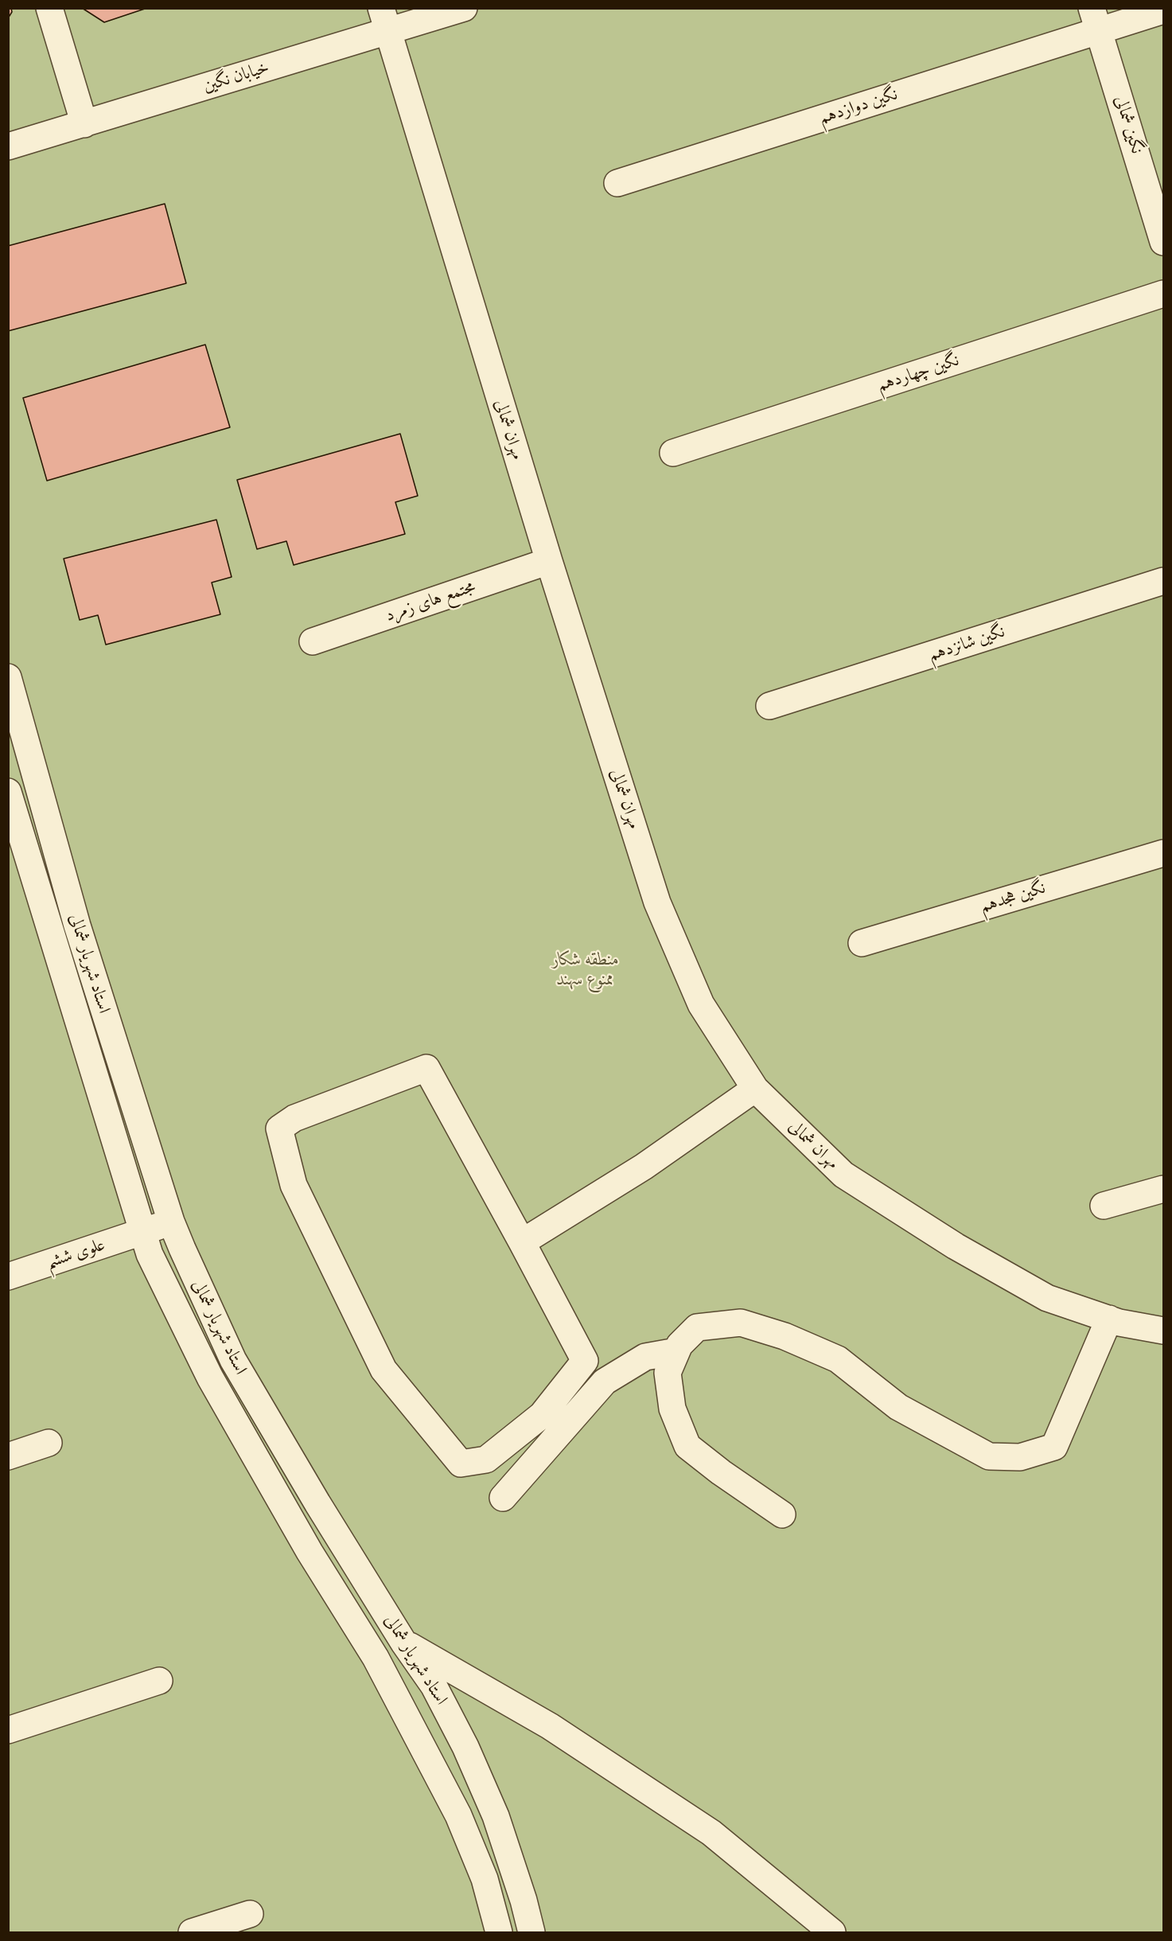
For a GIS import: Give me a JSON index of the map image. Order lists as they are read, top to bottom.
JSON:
{
  "streets": {
    "street": [
      "خیابان نگین",
      "نگین دوازدهم",
      "نگین شمالی",
      "نگین چهاردهم",
      "مهران شمالی",
      "مجتمع های زمرد",
      "نگین شانزدهم",
      "نگین هجدهم",
      "استاد شهریار شمالی",
      "علوی ششم"
    ]
  },
  "crossings": [
    ["خیابان نگین", "مهران شمالی"],
    ["نگین دوازدهم", "نگین شمالی"],
    ["مهران شمالی", "مجتمع های زمرد"],
    ["استاد شهریار شمالی", "علوی ششم"]
  ],
  "parks": ["منطقه شکار ممنوع سهند"]
}
